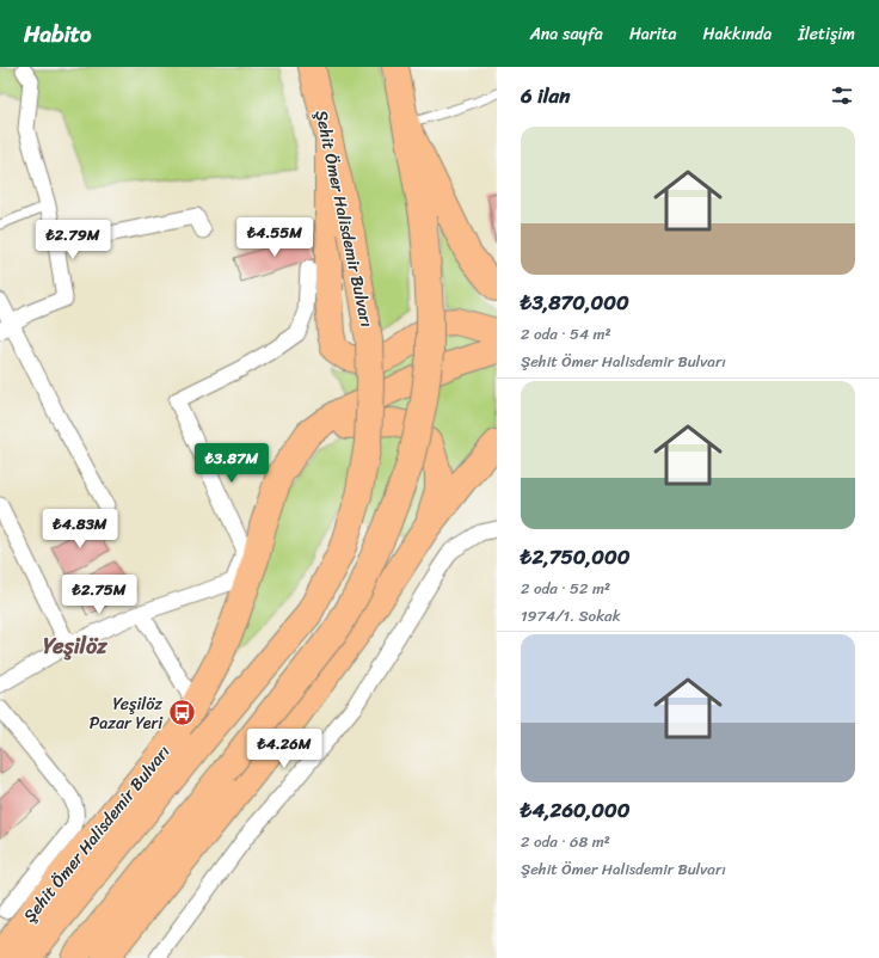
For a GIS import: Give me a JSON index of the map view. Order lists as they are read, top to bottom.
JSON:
{
  "streets": {
    "highway": ["Şehit Ömer Halisdemir Bulvarı"]
  },
  "districts": ["Yeşilöz"],
  "places": {
    "bus stop": ["Yeşilöz Pazar Yeri"]
  },
  "page": {
    "header": "Habito",
    "nav": [
      "Ana sayfa",
      "Harita",
      "Hakkında",
      "İletişim"
    ],
    "heading": "6 ilan",
    "list": [
      {
        "name": "₺3,870,000",
        "note": "2 oda · 54 m² · Şehit Ömer Halisdemir Bulvarı"
      },
      {
        "name": "₺2,750,000",
        "note": "2 oda · 52 m² · 1974/1. Sokak"
      },
      {
        "name": "₺4,260,000",
        "note": "2 oda · 68 m² · Şehit Ömer Halisdemir Bulvarı"
      }
    ],
    "price": [
      "₺4.55M",
      "₺2.79M",
      "₺3.87M",
      "₺4.83M",
      "₺2.75M",
      "₺4.26M"
    ]
  }
}
